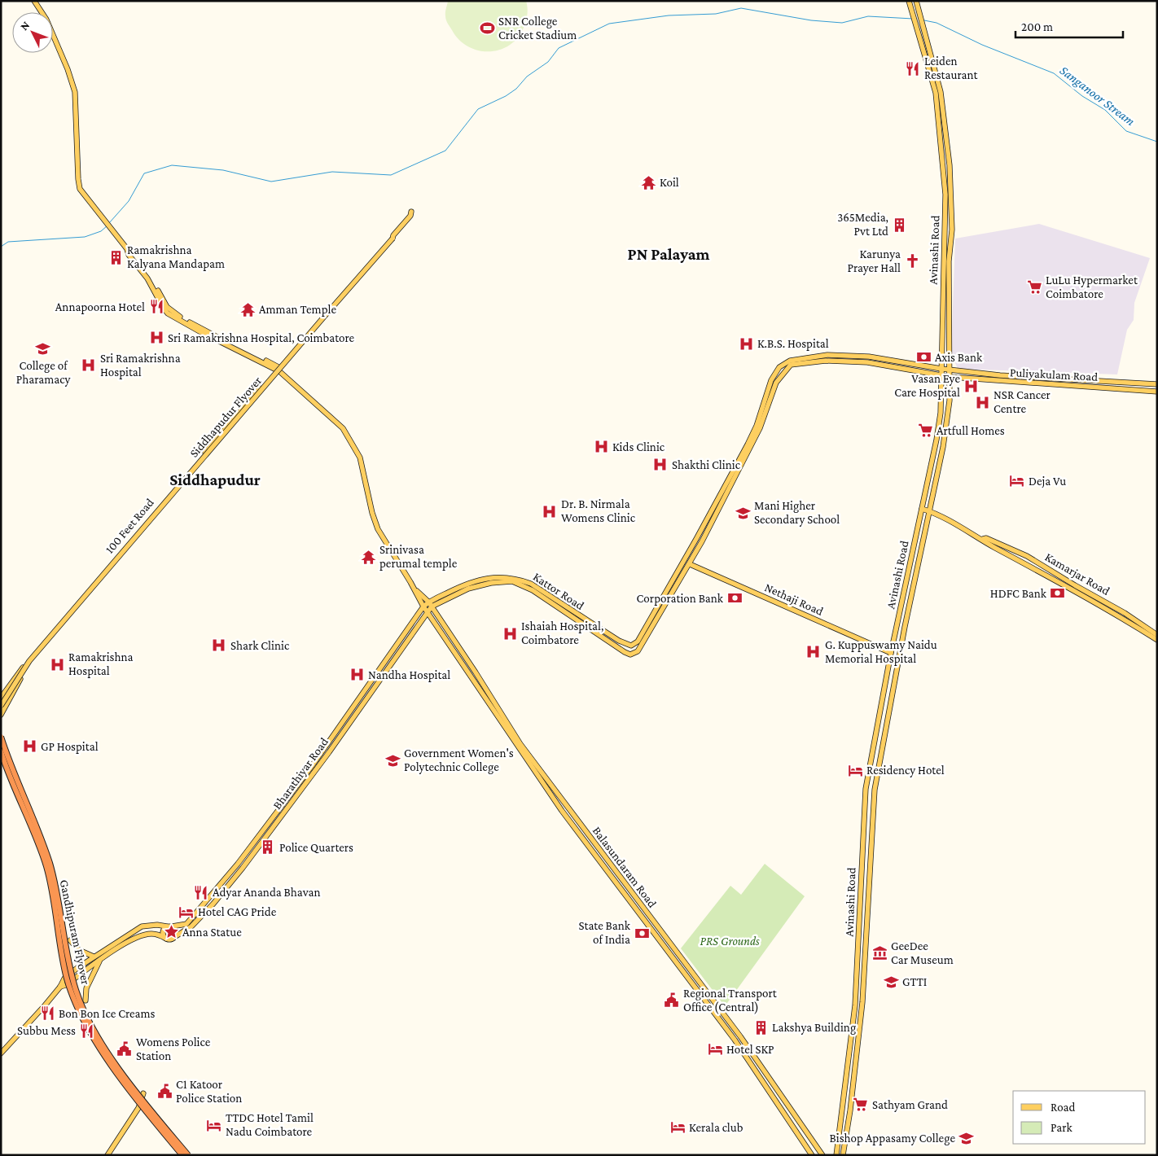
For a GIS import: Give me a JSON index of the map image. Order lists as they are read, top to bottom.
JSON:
{
  "streets": {
    "highway": ["Gandhipuram Flyover"],
    "main road": [
      "Avinashi Road",
      "Puliyakulam Road",
      "Siddhapudur Flyover",
      "100 Feet Road",
      "Kamarjar Road",
      "Kattor Road",
      "Nethaji Road",
      "Bharathiyar Road",
      "Balasundaram Road"
    ]
  },
  "crossings": [
    ["Avinashi Road", "Puliyakulam Road"],
    ["Avinashi Road", "Kattor Road"],
    ["Avinashi Road", "Nethaji Road"],
    ["Puliyakulam Road", "Kattor Road"],
    ["Kattor Road", "Nethaji Road"],
    ["Kattor Road", "Bharathiyar Road"],
    ["Kattor Road", "Balasundaram Road"],
    ["Bharathiyar Road", "Balasundaram Road"]
  ],
  "districts": ["PN Palayam", "Siddhapudur"],
  "water": ["Sanganoor Stream"],
  "parks": ["PRS Grounds"],
  "places": {
    "sports": ["SNR College Cricket Stadium"],
    "restaurant": [
      "Leiden Restaurant",
      "Annapoorna Hotel",
      "Adyar Ananda Bhavan",
      "Bon Bon Ice Creams",
      "Subbu Mess"
    ],
    "temple": ["Koil", "Amman Temple", "Srinivasa perumal temple"],
    "building": [
      "365Media, Pvt Ltd",
      "Ramakrishna Kalyana Mandapam",
      "Police Quarters",
      "Lakshya Building"
    ],
    "church": ["Karunya Prayer Hall"],
    "supermarket": ["LuLu Hypermarket Coimbatore", "Artfull Homes", "Sathyam Grand"],
    "hospital": [
      "Sri Ramakrishna Hospital, Coimbatore",
      "K.B.S. Hospital",
      "Sri Ramakrishna Hospital",
      "Vasan Eye Care Hospital",
      "NSR Cancer Centre",
      "Kids Clinic",
      "Shakthi Clinic",
      "Dr. B. Nirmala Womens Clinic",
      "Ishaiah Hospital, Coimbatore",
      "Shark Clinic",
      "G. Kuppuswamy Naidu Memorial Hospital",
      "Ramakrishna Hospital",
      "Nandha Hospital",
      "GP Hospital"
    ],
    "school or university": [
      "College of Pharamacy",
      "Mani Higher Secondary School",
      "Government Women's Polytechnic College",
      "GTTI",
      "Bishop Appasamy College"
    ],
    "bank": [
      "Axis Bank",
      "HDFC Bank",
      "Corporation Bank",
      "State Bank of India"
    ],
    "hotel": [
      "Deja Vu",
      "Residency Hotel",
      "Hotel CAG Pride",
      "Hotel SKP",
      "TTDC Hotel Tamil Nadu Coimbatore",
      "Kerala club"
    ],
    "place": ["Anna Statue"],
    "museum": ["GeeDee Car Museum"],
    "public building": ["Regional Transport Office (Central)", "Womens Police Station", "C1 Katoor Police Station"]
  },
  "legend": ["Road", "Park"],
  "scale_bar": "200 m",
  "north": "top left"
}
